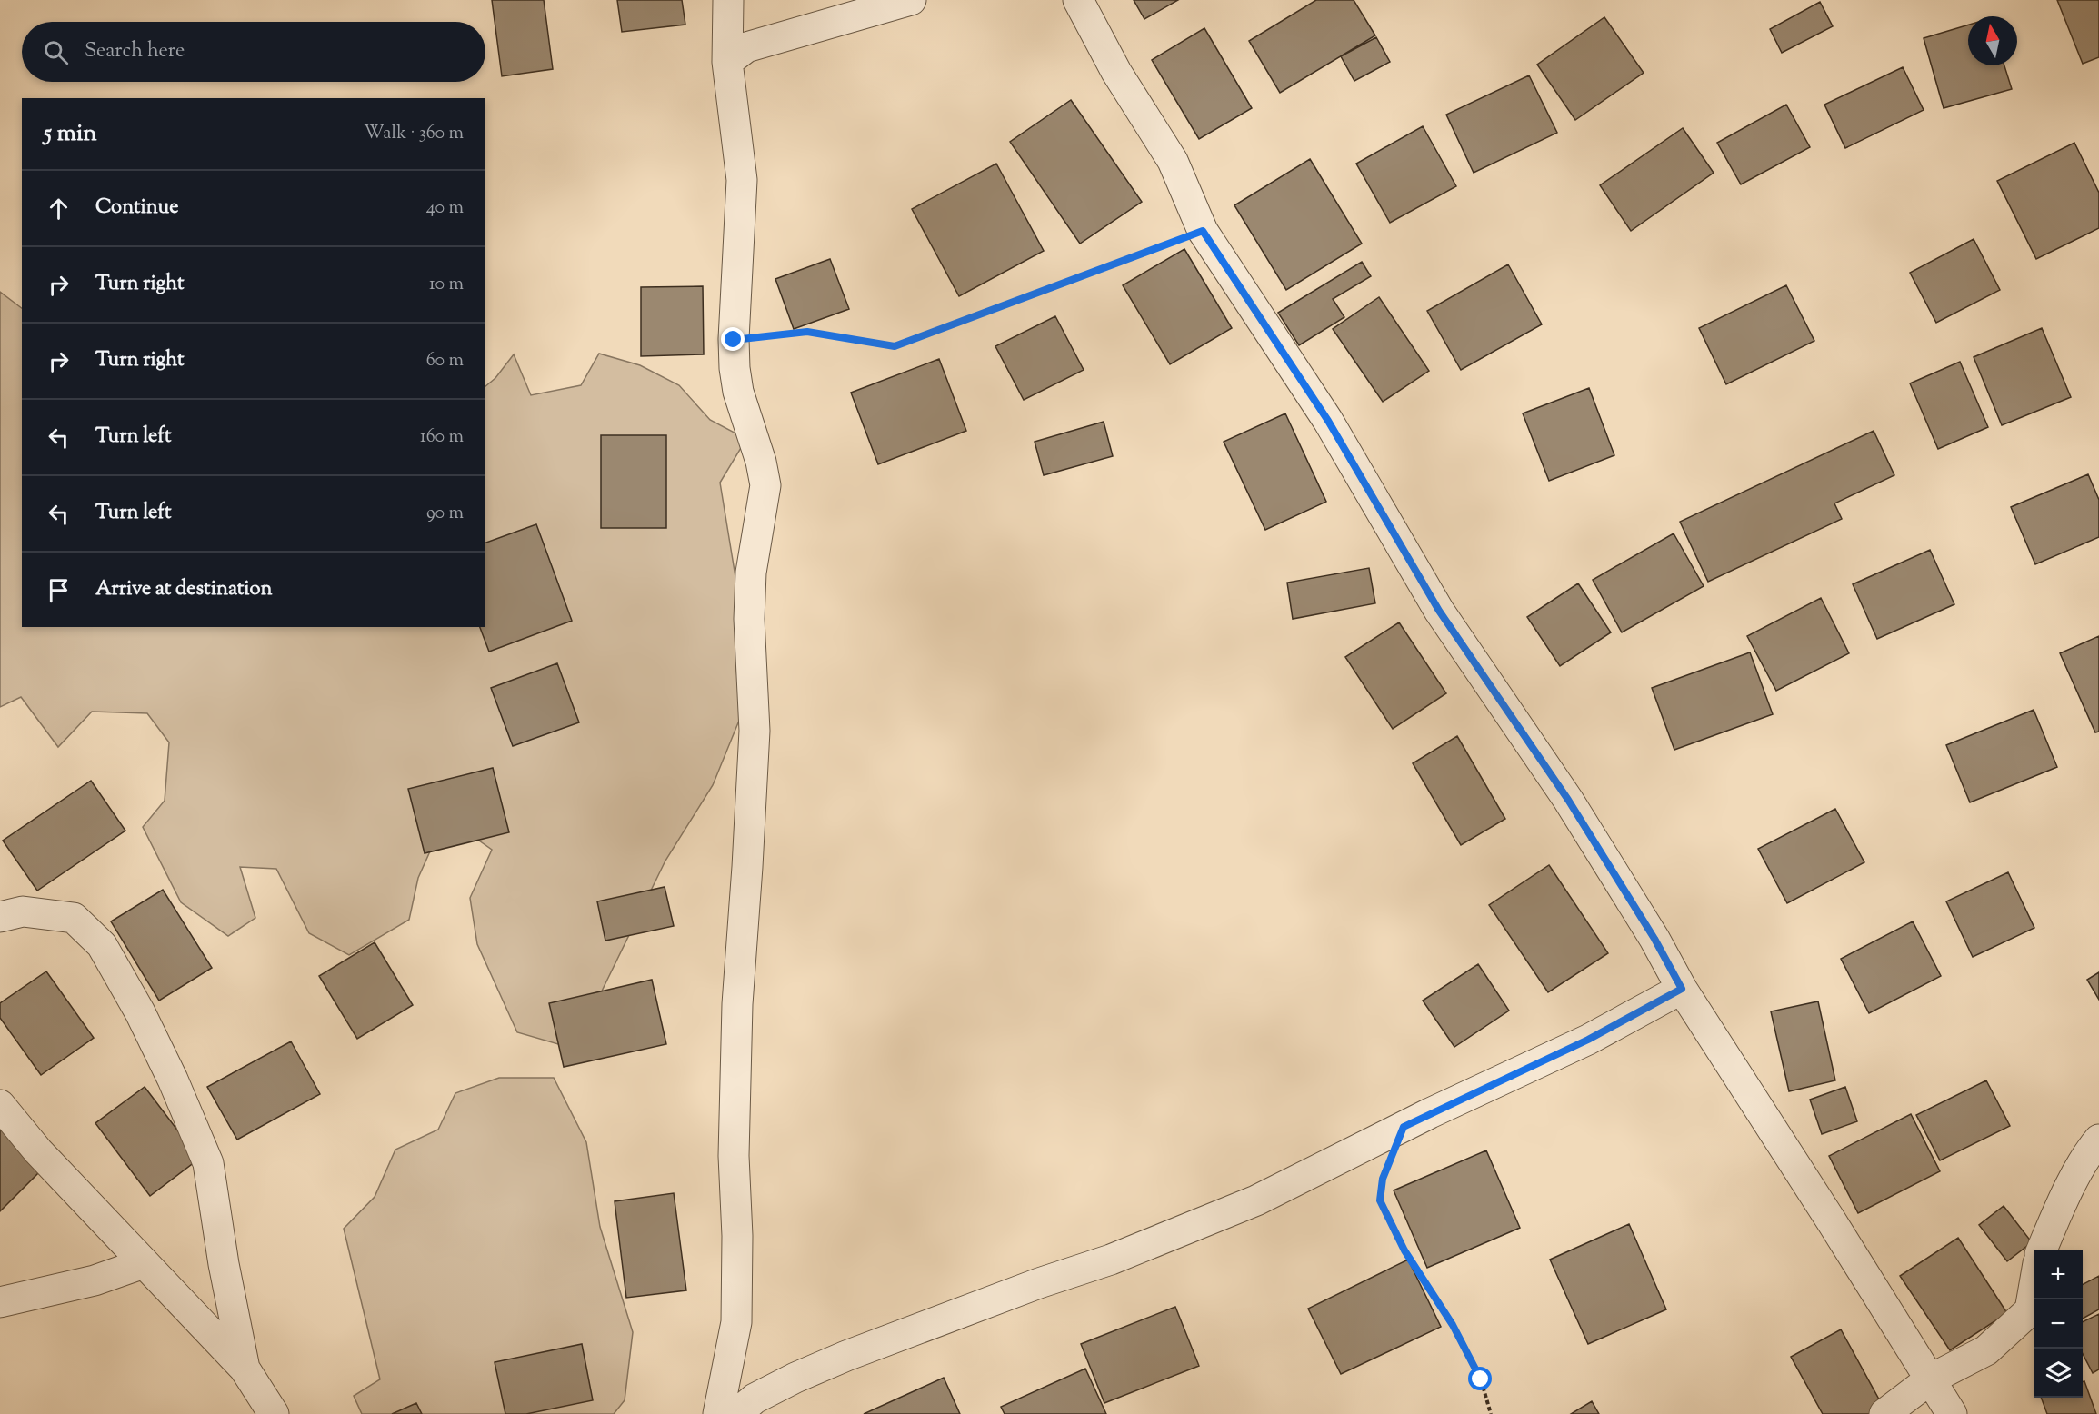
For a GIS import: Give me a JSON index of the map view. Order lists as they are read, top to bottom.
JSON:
{
  "north": "top",
  "page": {
    "search": "Search here",
    "heading": ["5 min", "Walk · 360 m"],
    "list": [
      ["Continue", "40 m"],
      ["Turn right", "10 m"],
      ["Turn right", "60 m"],
      ["Turn left", "160 m"],
      ["Turn left", "90 m"],
      "Arrive at destination"
    ],
    "map_buttons": ["+", "−"]
  }
}
